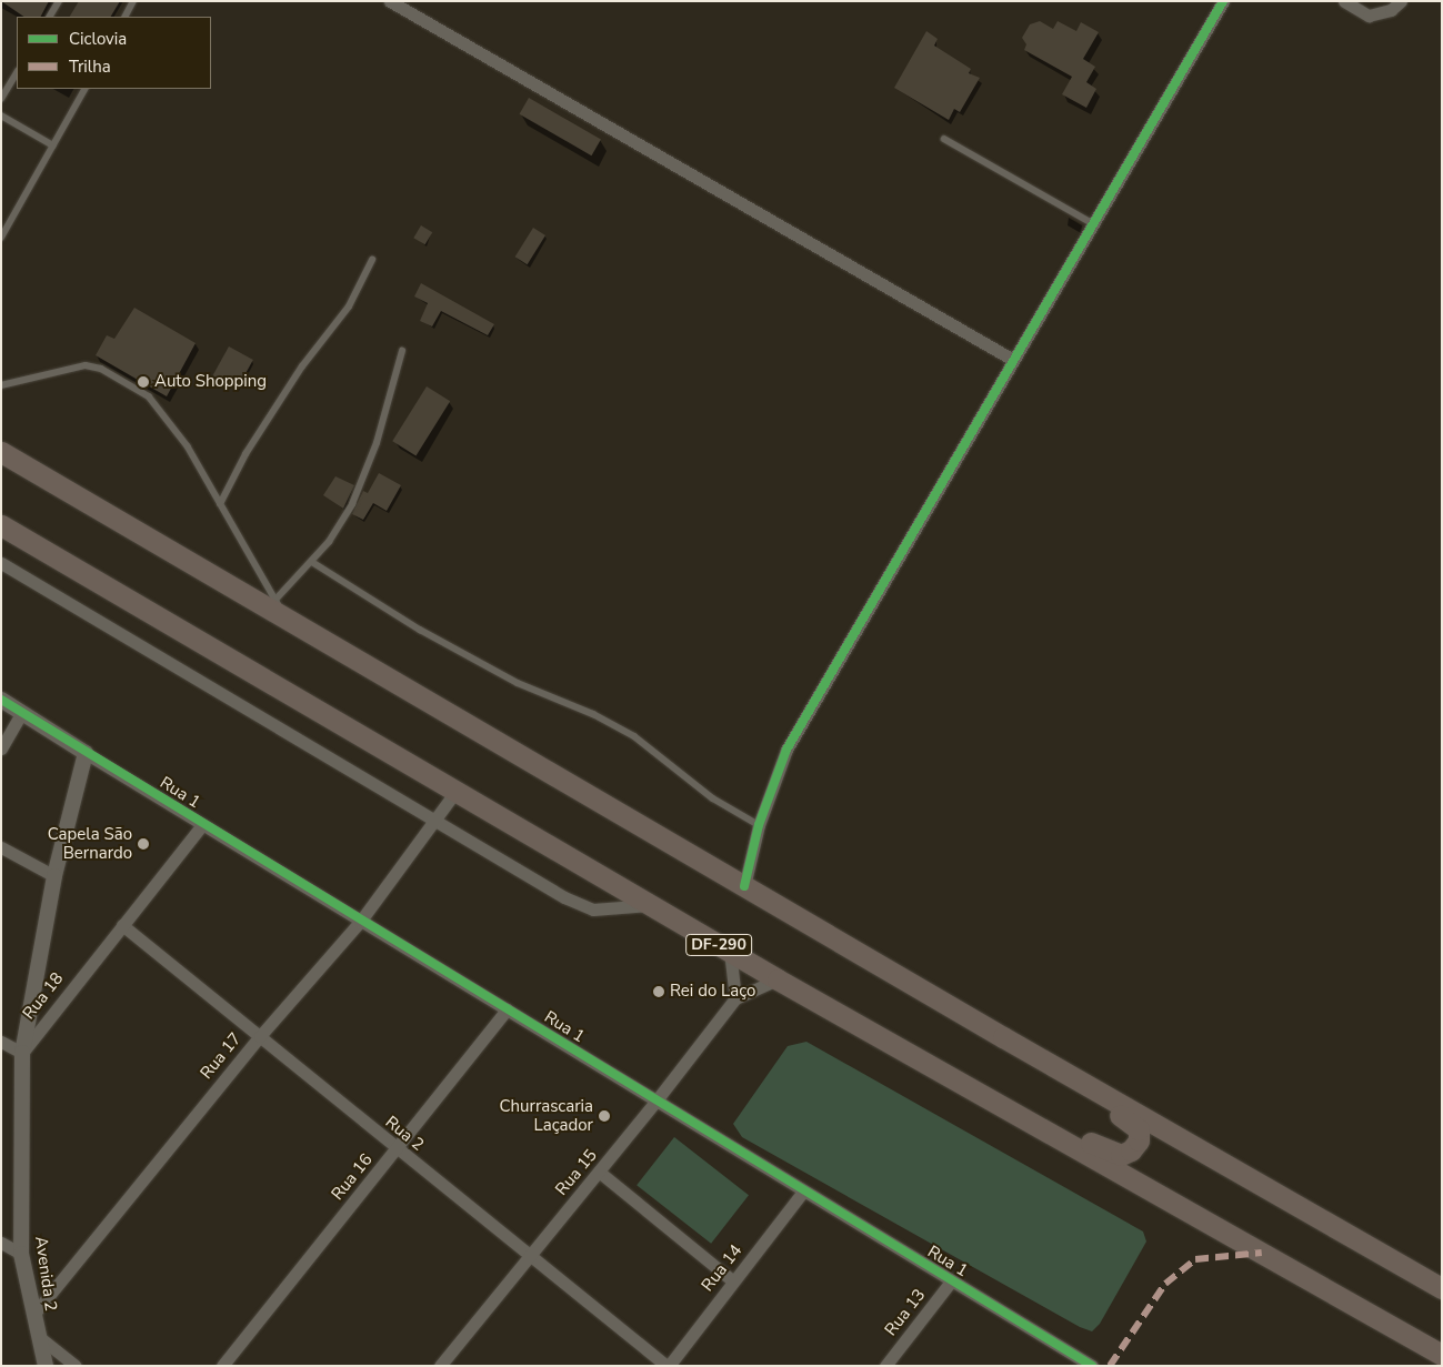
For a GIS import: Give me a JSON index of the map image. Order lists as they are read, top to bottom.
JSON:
{
  "streets": {
    "highway": ["DF-290"],
    "street": [
      "Rua 1",
      "Rua 18",
      "Rua 17",
      "Rua 2",
      "Rua 15",
      "Rua 16",
      "Rua 14",
      "Avenida 2",
      "Rua 13"
    ]
  },
  "crossings": [
    ["Rua 1", "Rua 18"],
    ["Rua 1", "Rua 17"],
    ["Rua 1", "Rua 15"],
    ["Rua 1", "Rua 16"],
    ["Rua 1", "Rua 14"],
    ["Rua 1", "Rua 13"],
    ["DF-290", "Rua 17"],
    ["Rua 18", "Rua 2"],
    ["Rua 18", "Avenida 2"],
    ["Rua 17", "Rua 2"],
    ["Rua 17", "Avenida 2"],
    ["Rua 2", "Rua 15"],
    ["Rua 2", "Rua 16"],
    ["Rua 2", "Rua 14"]
  ],
  "places": [
    "Auto Shopping",
    "Capela São Bernardo",
    "Rei do Laço",
    "Churrascaria Laçador"
  ],
  "legend": ["Ciclovia", "Trilha"]
}
